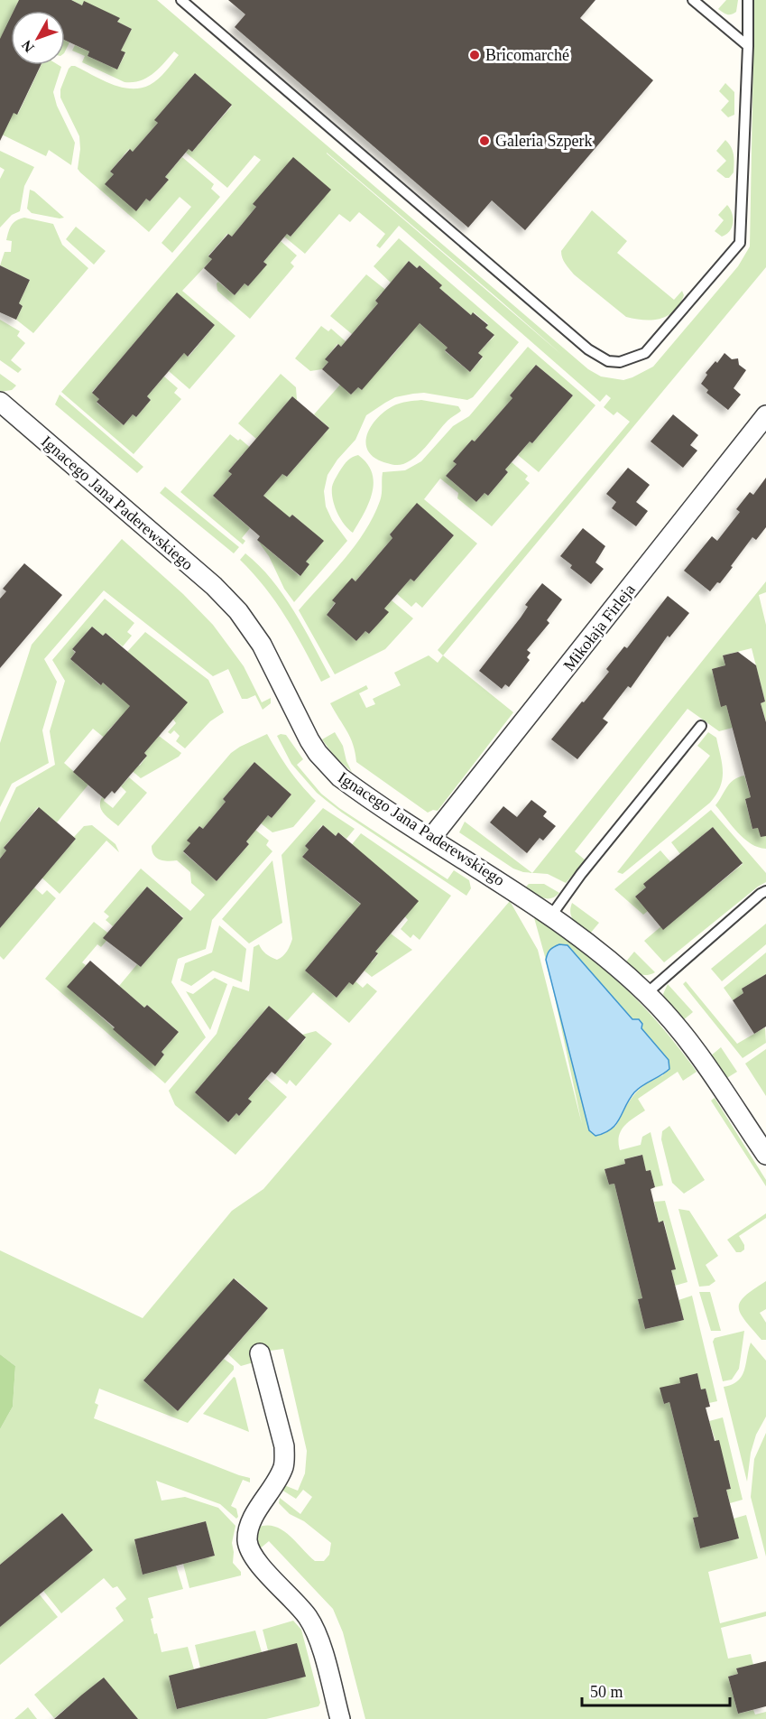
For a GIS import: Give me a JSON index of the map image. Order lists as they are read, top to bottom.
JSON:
{
  "streets": {
    "street": ["Ignacego Jana Paderewskiego", "Mikołaja Firleja"]
  },
  "crossings": [
    ["Ignacego Jana Paderewskiego", "Mikołaja Firleja"]
  ],
  "places": ["Bricomarché", "Galeria Szperk"],
  "scale_bar": "50 m",
  "north": "bottom left"
}
